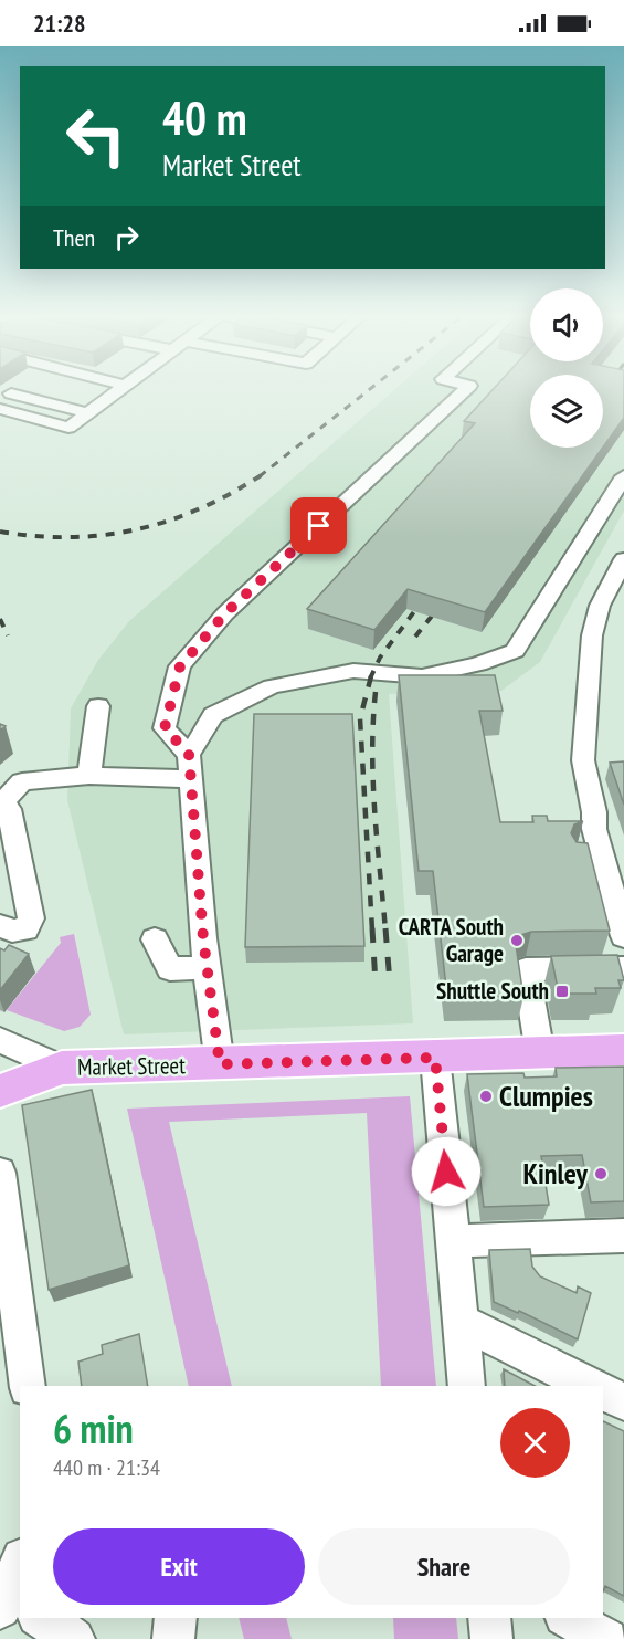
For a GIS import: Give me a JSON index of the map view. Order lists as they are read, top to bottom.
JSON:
{
  "streets": {
    "main road": ["Market Street"]
  },
  "places": {
    "other": ["CARTA South Garage", "Clumpies", "Kinley"],
    "transit": ["Shuttle South"]
  },
  "page": {
    "status": "21:28",
    "turn": ["40 m", "Market Street"],
    "then": "Then",
    "heading": ["6 min", "440 m · 21:34"],
    "buttons": ["Exit", "Share"]
  }
}
